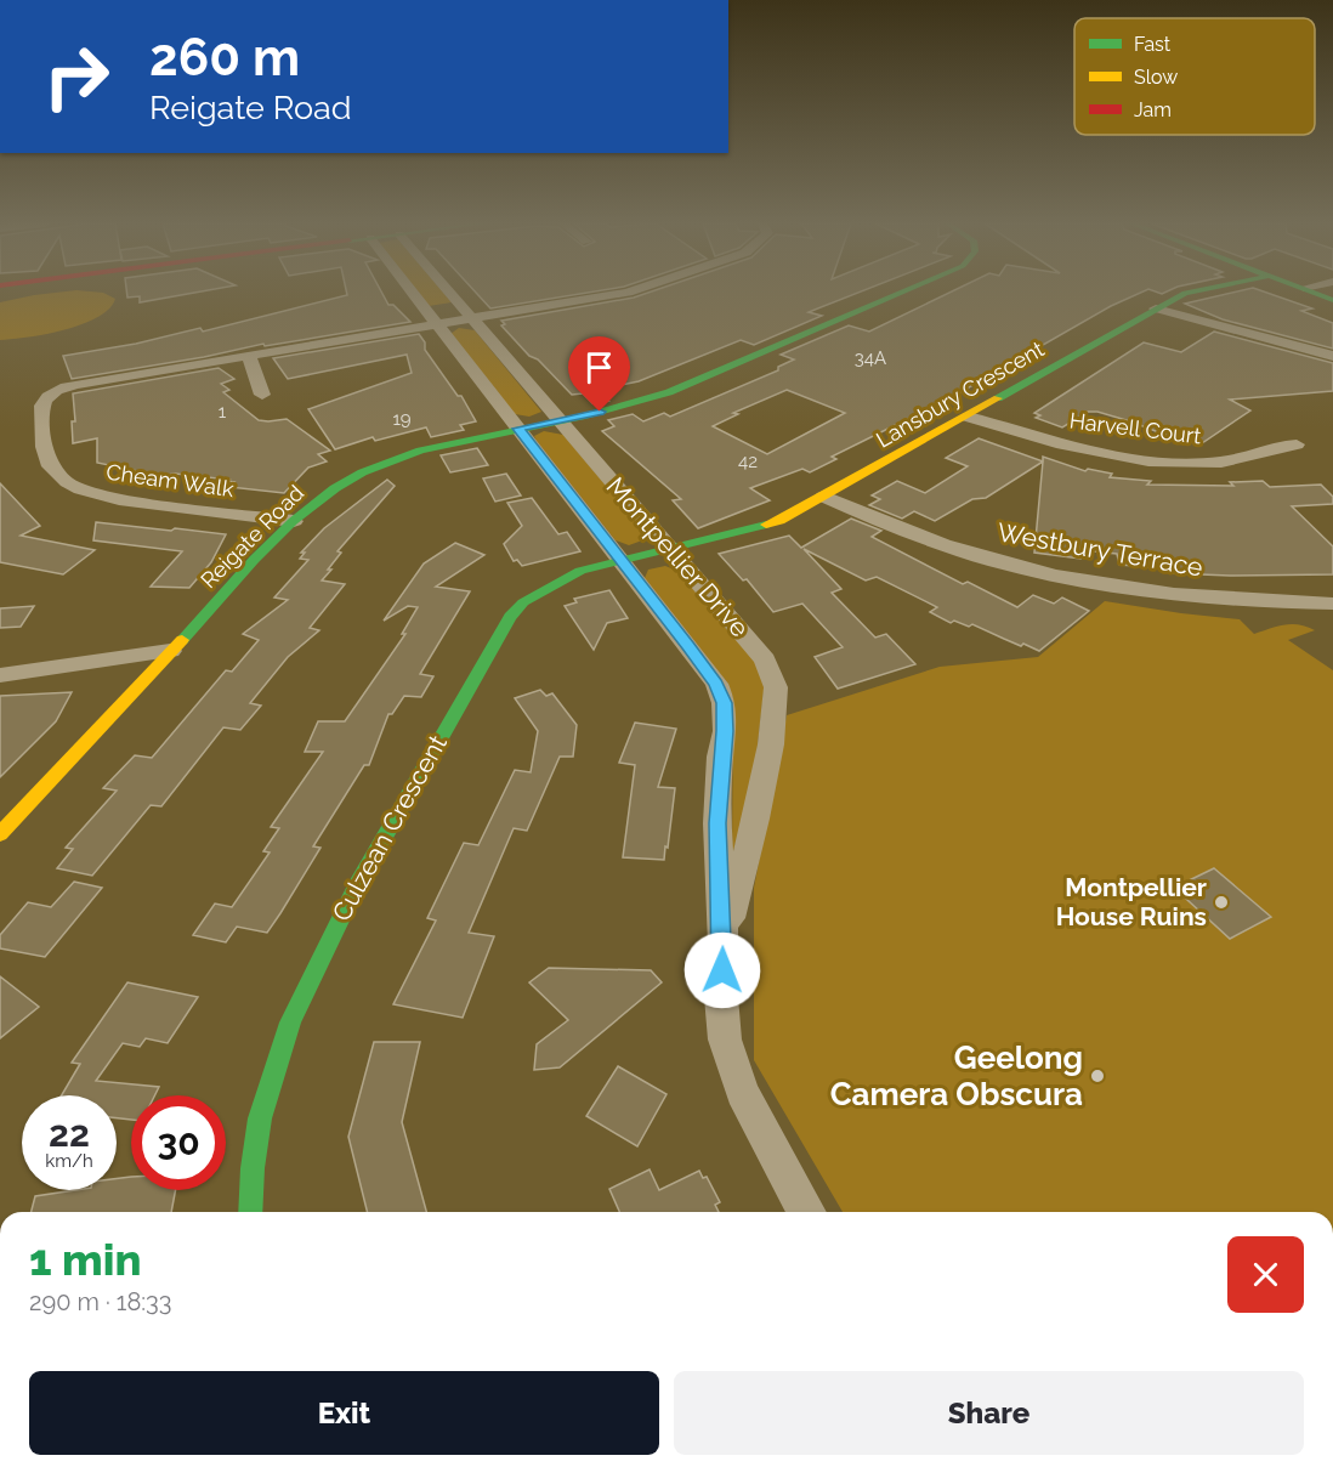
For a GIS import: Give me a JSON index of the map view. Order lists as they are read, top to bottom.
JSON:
{
  "streets": {
    "street": [
      "Lansbury Crescent",
      "Harvell Court",
      "Cheam Walk",
      "Reigate Road",
      "Westbury Terrace",
      "Montpellier Drive",
      "Culzean Crescent"
    ]
  },
  "crossings": [
    ["Lansbury Crescent", "Harvell Court"],
    ["Lansbury Crescent", "Westbury Terrace"],
    ["Lansbury Crescent", "Montpellier Drive"],
    ["Lansbury Crescent", "Culzean Crescent"],
    ["Cheam Walk", "Reigate Road"],
    ["Reigate Road", "Montpellier Drive"],
    ["Montpellier Drive", "Culzean Crescent"]
  ],
  "places": ["Montpellier House Ruins", "Geelong Camera Obscura"],
  "house_numbers": [
    "34A",
    "1",
    "19",
    "42"
  ],
  "legend": ["Fast", "Slow", "Jam"],
  "page": {
    "turn": ["260 m", "Reigate Road"],
    "speed": "22 km/h",
    "limit": "30",
    "heading": ["1 min", "290 m · 18:33"],
    "buttons": ["Exit", "Share"]
  }
}
